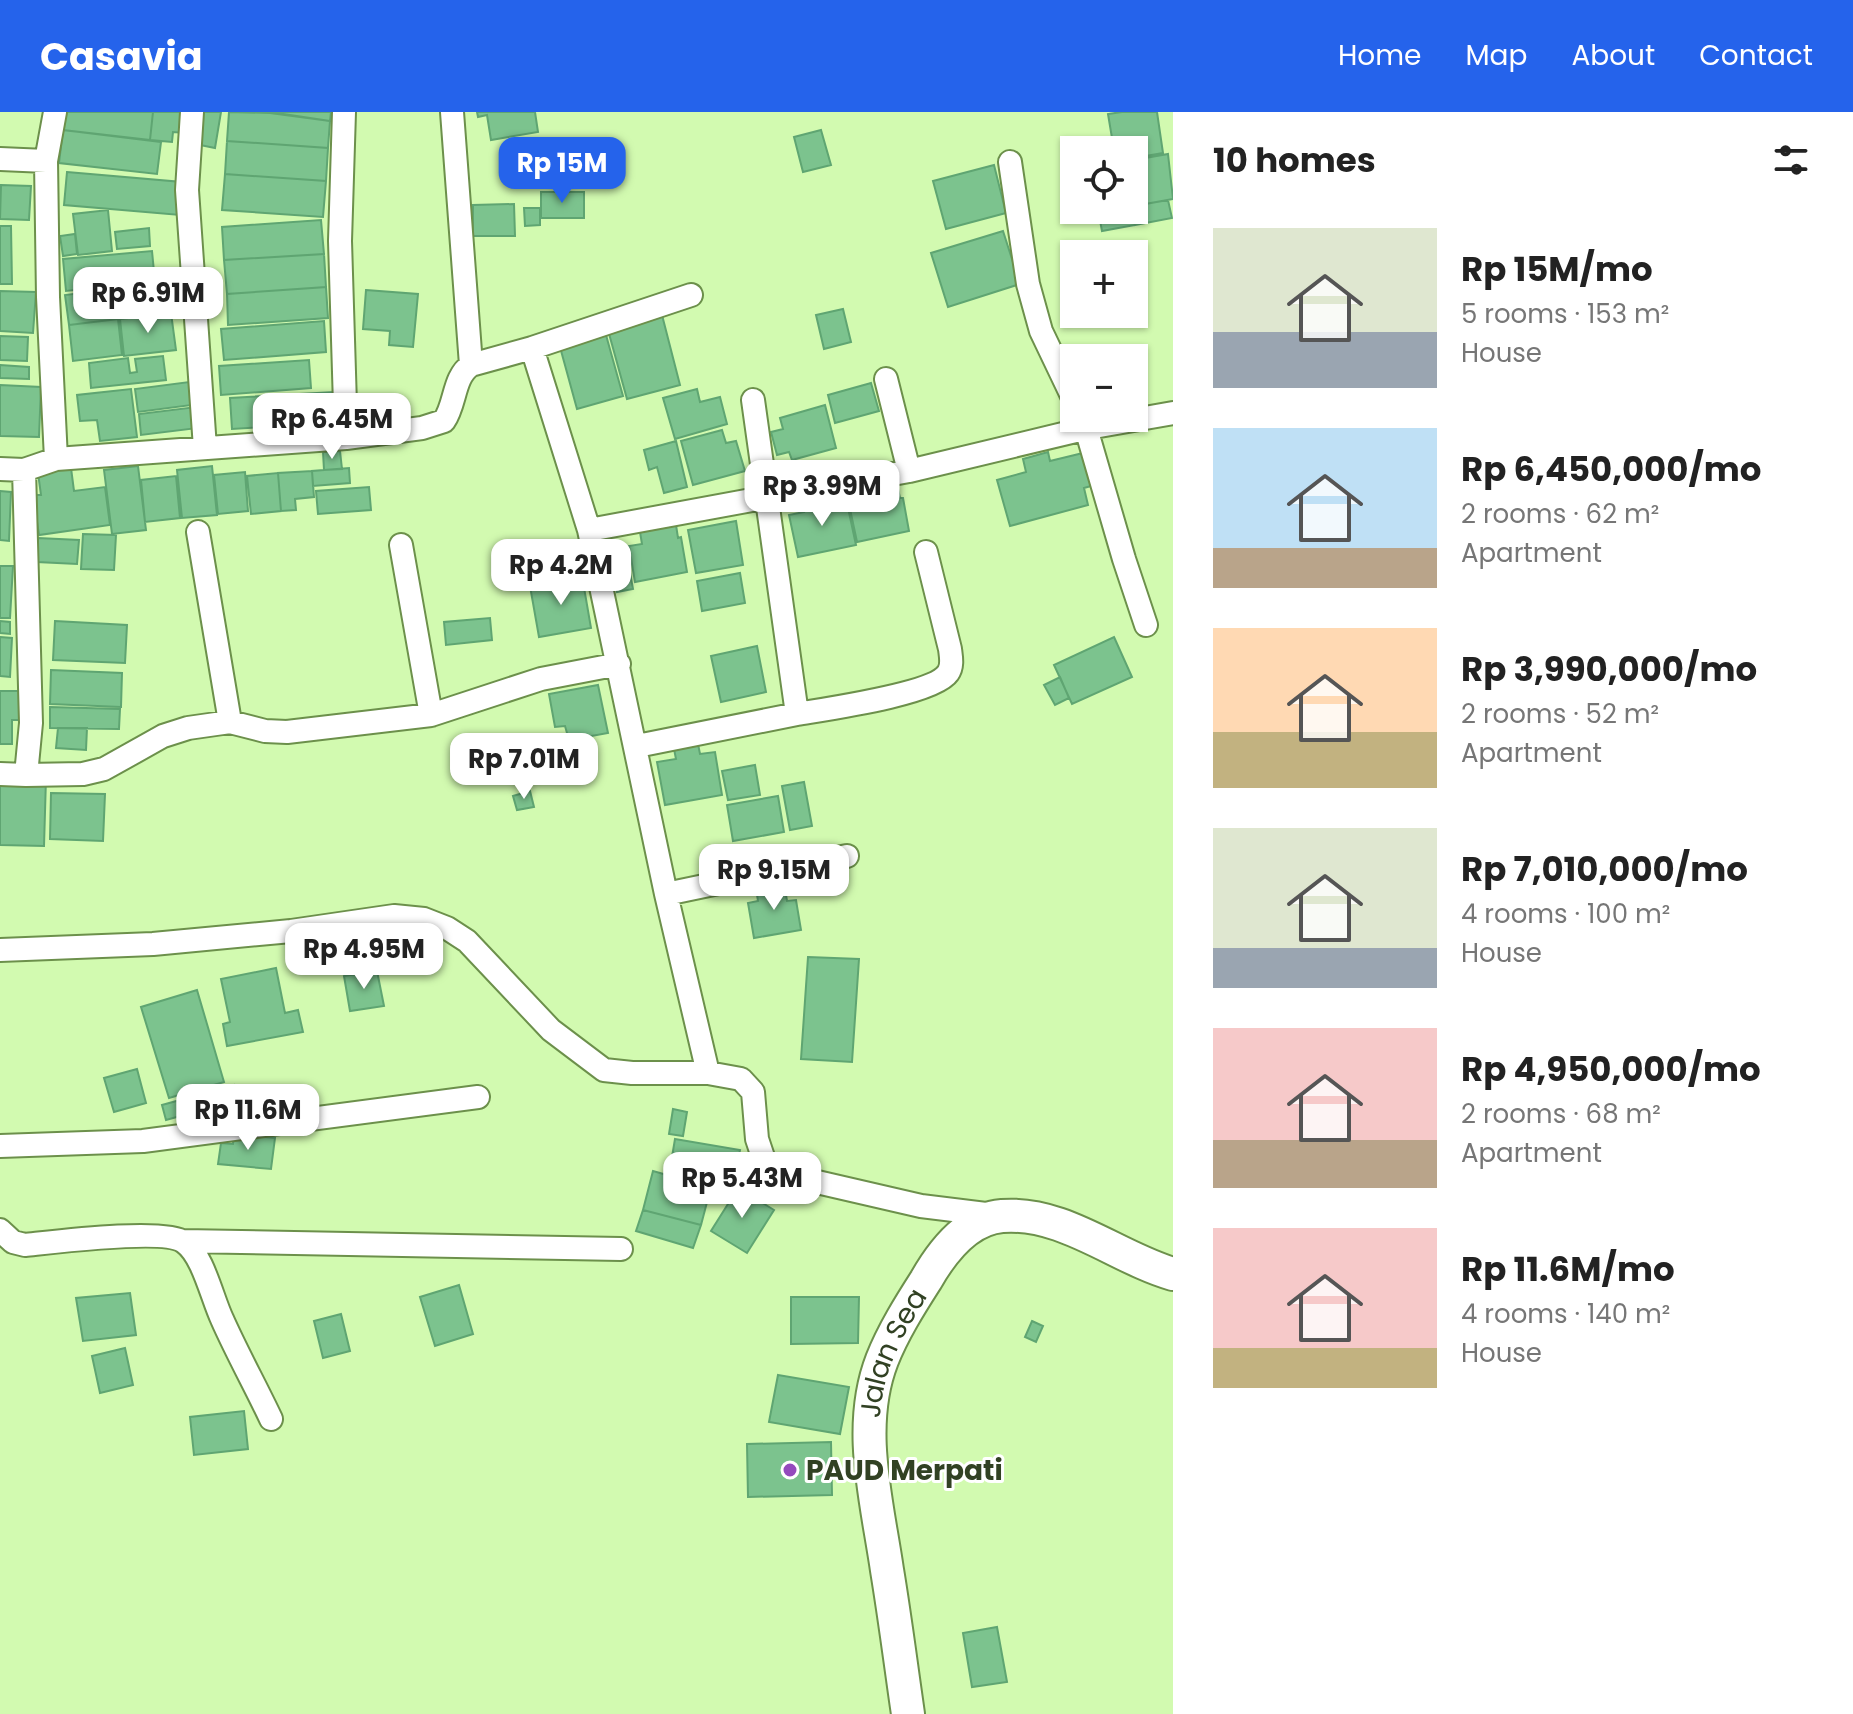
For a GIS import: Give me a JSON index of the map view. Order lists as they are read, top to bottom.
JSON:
{
  "streets": {
    "main road": ["Jalan Sea"]
  },
  "places": ["PAUD Merpati"],
  "page": {
    "header": "Casavia",
    "nav": [
      "Home",
      "Map",
      "About",
      "Contact"
    ],
    "heading": "10 homes",
    "map_buttons": ["+", "−"],
    "price": [
      "Rp 15M",
      "Rp 6.91M",
      "Rp 6.45M",
      "Rp 3.99M",
      "Rp 4.2M",
      "Rp 7.01M",
      "Rp 9.15M",
      "Rp 4.95M",
      "Rp 11.6M",
      "Rp 5.43M"
    ],
    "list": [
      {
        "name": "Rp 15M/mo",
        "note": "5 rooms · 153 m² · House"
      },
      {
        "name": "Rp 6,450,000/mo",
        "note": "2 rooms · 62 m² · Apartment"
      },
      {
        "name": "Rp 3,990,000/mo",
        "note": "2 rooms · 52 m² · Apartment"
      },
      {
        "name": "Rp 7,010,000/mo",
        "note": "4 rooms · 100 m² · House"
      },
      {
        "name": "Rp 4,950,000/mo",
        "note": "2 rooms · 68 m² · Apartment"
      },
      {
        "name": "Rp 11.6M/mo",
        "note": "4 rooms · 140 m² · House"
      }
    ]
  }
}
